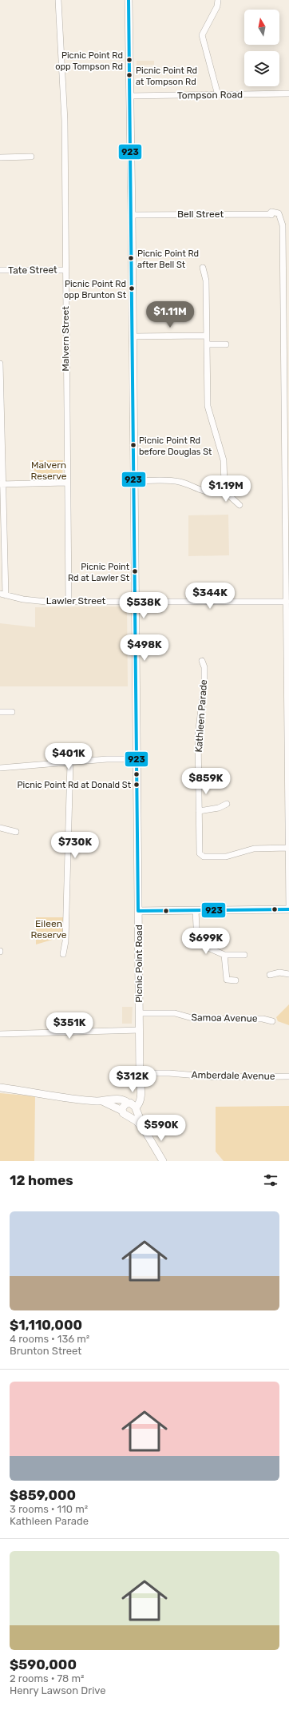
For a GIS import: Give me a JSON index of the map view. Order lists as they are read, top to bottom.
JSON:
{
  "streets": {
    "street": [
      "Tompson Road",
      "Bell Street",
      "Tate Street",
      "Malvern Street",
      "Lawler Street",
      "Kathleen Parade",
      "Picnic Point Road",
      "Samoa Avenue",
      "Amberdale Avenue"
    ]
  },
  "crossings": [
    ["Tompson Road", "Picnic Point Road"],
    ["Bell Street", "Picnic Point Road"],
    ["Tate Street", "Malvern Street"],
    ["Malvern Street", "Lawler Street"],
    ["Lawler Street", "Picnic Point Road"],
    ["Picnic Point Road", "Samoa Avenue"],
    ["Picnic Point Road", "Amberdale Avenue"]
  ],
  "parks": ["Malvern Reserve", "Eileen Reserve"],
  "places": [
    "Picnic Point Rd opp Tompson Rd",
    "Picnic Point Rd at Tompson Rd",
    "Picnic Point Rd after Bell St",
    "Picnic Point Rd opp Brunton St",
    "Picnic Point Rd before Douglas St",
    "Picnic Point Rd at Lawler St",
    "Picnic Point Rd at Donald St"
  ],
  "lines": ["transit line 923"],
  "north": "top",
  "page": {
    "price": [
      "$1.11M",
      "$1.19M",
      "$344K",
      "$538K",
      "$498K",
      "$401K",
      "$859K",
      "$730K",
      "$699K",
      "$351K",
      "$312K",
      "$590K"
    ],
    "heading": "12 homes",
    "list": [
      {
        "name": "$1,110,000",
        "note": "4 rooms · 136 m² · Brunton Street"
      },
      {
        "name": "$859,000",
        "note": "3 rooms · 110 m² · Kathleen Parade"
      },
      {
        "name": "$590,000",
        "note": "2 rooms · 78 m² · Henry Lawson Drive"
      }
    ]
  }
}
